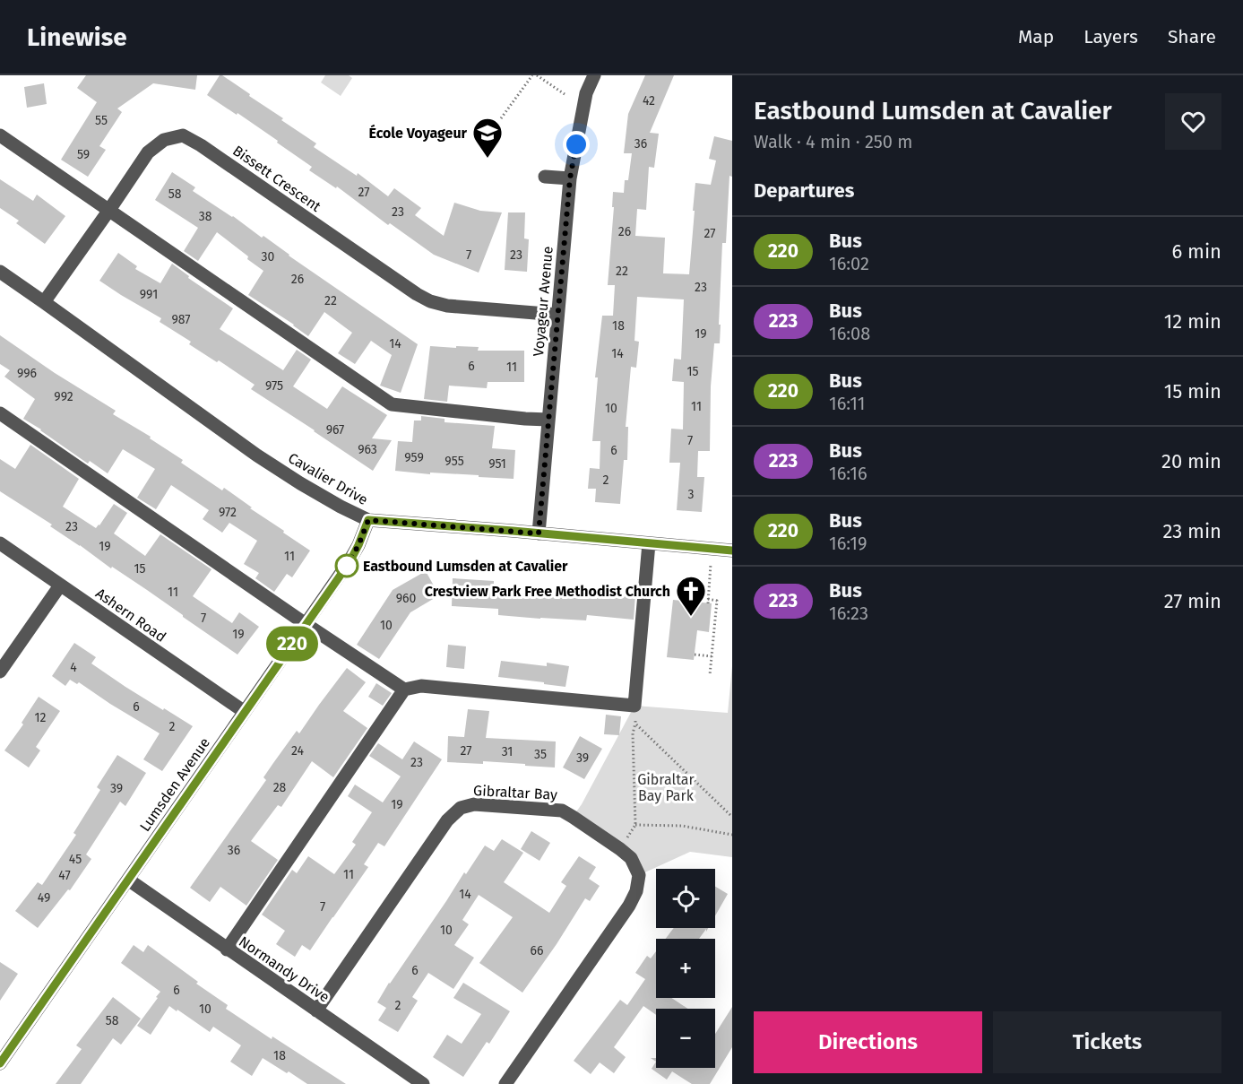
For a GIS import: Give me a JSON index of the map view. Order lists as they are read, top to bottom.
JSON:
{
  "streets": {
    "street": [
      "Bissett Crescent",
      "Voyageur Avenue",
      "Cavalier Drive",
      "Ashern Road",
      "Lumsden Avenue",
      "Gibraltar Bay",
      "Normandy Drive"
    ]
  },
  "crossings": [
    ["Bissett Crescent", "Voyageur Avenue"],
    ["Bissett Crescent", "Cavalier Drive"],
    ["Voyageur Avenue", "Cavalier Drive"],
    ["Cavalier Drive", "Lumsden Avenue"],
    ["Ashern Road", "Lumsden Avenue"],
    ["Lumsden Avenue", "Normandy Drive"],
    ["Gibraltar Bay", "Normandy Drive"]
  ],
  "parks": ["Gibraltar Bay Park"],
  "places": {
    "school or university": ["École Voyageur"],
    "other": ["Eastbound Lumsden at Cavalier"],
    "church": ["Crestview Park Free Methodist Church"]
  },
  "lines": ["bus line 220"],
  "house_numbers": [
    "42",
    "55",
    "36",
    "59",
    "27",
    "58",
    "23",
    "38",
    "26",
    "27",
    "7",
    "23",
    "30",
    "22",
    "26",
    "23",
    "991",
    "22",
    "987",
    "18",
    "19",
    "14",
    "14",
    "6",
    "11",
    "15",
    "996",
    "975",
    "992",
    "11",
    "10",
    "967",
    "7",
    "963",
    "6",
    "959",
    "955",
    "951",
    "2",
    "3",
    "972",
    "23",
    "19",
    "11",
    "15",
    "11",
    "960",
    "7",
    "10",
    "19",
    "4",
    "6",
    "12",
    "2",
    "24",
    "27",
    "31",
    "35",
    "39",
    "23",
    "28",
    "39",
    "19",
    "36",
    "45",
    "11",
    "47",
    "14",
    "49",
    "7",
    "10",
    "66",
    "6",
    "6",
    "2",
    "10",
    "58",
    "18"
  ],
  "page": {
    "header": "Linewise",
    "nav": ["Map", "Layers", "Share"],
    "on_map": "220",
    "heading": [
      ["Eastbound Lumsden at Cavalier", "Walk · 4 min · 250 m"],
      "Departures"
    ],
    "list": [
      {
        "mark": "220",
        "name": "Bus",
        "note": "16:02",
        "value": "6 min"
      },
      {
        "mark": "223",
        "name": "Bus",
        "note": "16:08",
        "value": "12 min"
      },
      {
        "mark": "220",
        "name": "Bus",
        "note": "16:11",
        "value": "15 min"
      },
      {
        "mark": "223",
        "name": "Bus",
        "note": "16:16",
        "value": "20 min"
      },
      {
        "mark": "220",
        "name": "Bus",
        "note": "16:19",
        "value": "23 min"
      },
      {
        "mark": "223",
        "name": "Bus",
        "note": "16:23",
        "value": "27 min"
      }
    ],
    "map_buttons": ["+", "−"],
    "buttons": ["Directions", "Tickets"]
  }
}
